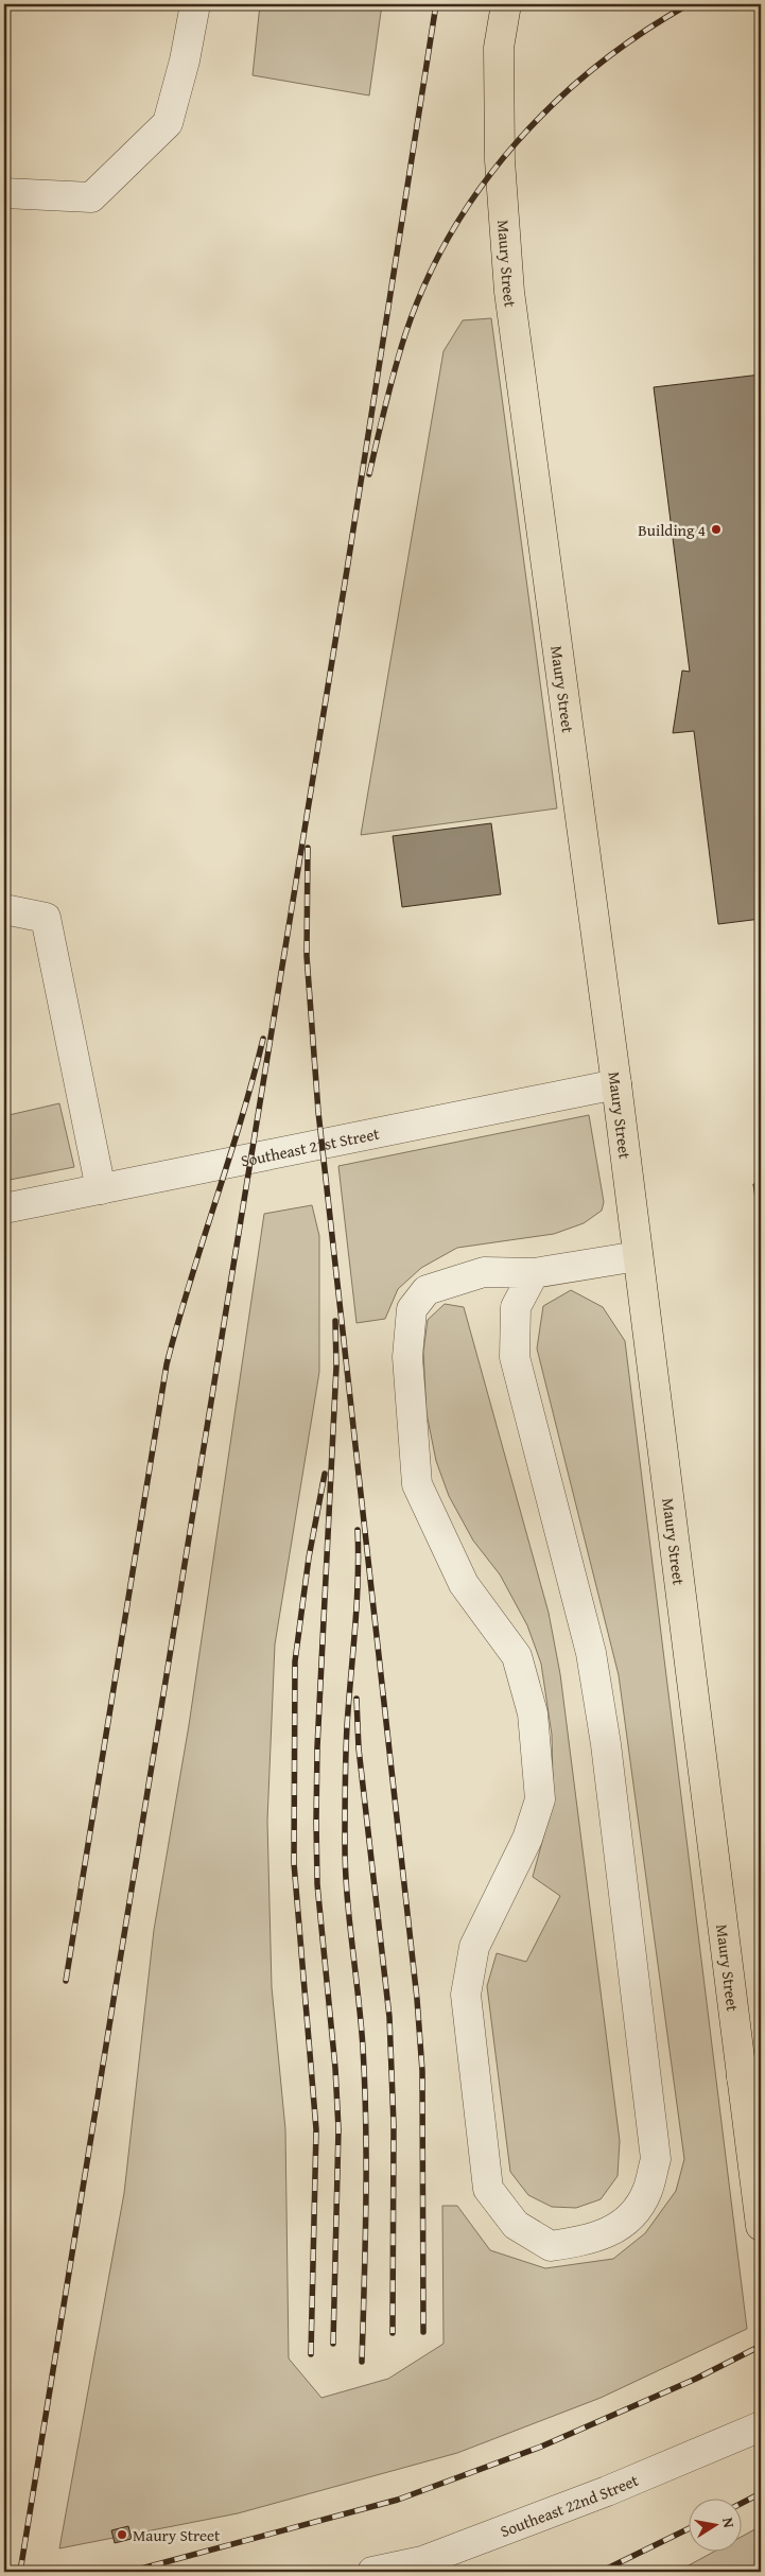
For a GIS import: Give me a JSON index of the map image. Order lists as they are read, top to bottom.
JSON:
{
  "streets": {
    "main road": ["Maury Street"],
    "street": ["Southeast 21st Street", "Southeast 22nd Street"]
  },
  "crossings": [
    ["Maury Street", "Southeast 21st Street"]
  ],
  "places": ["Building 4", "Maury Street"],
  "north": "right"
}
